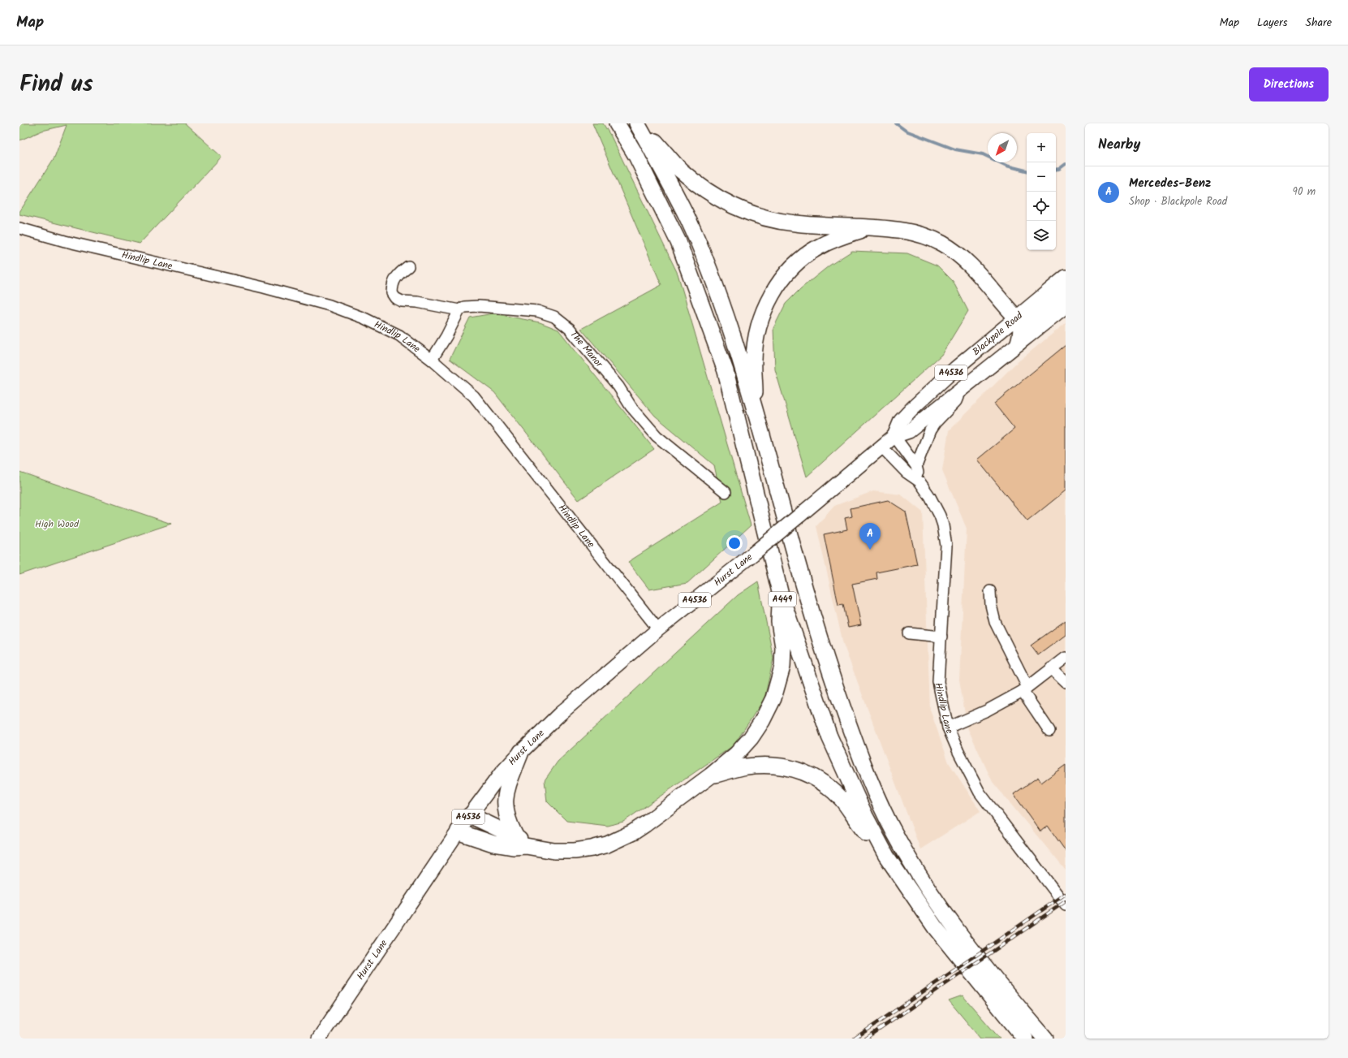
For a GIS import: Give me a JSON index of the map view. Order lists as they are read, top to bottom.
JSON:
{
  "streets": {
    "highway": ["A449"],
    "main road": ["Blackpole Road", "A4536", "Hurst Lane"],
    "street": ["Hindlip Lane", "The Manor"]
  },
  "crossings": [
    ["Hindlip Lane", "Blackpole Road"],
    ["Hindlip Lane", "Hurst Lane"],
    ["Blackpole Road", "Hurst Lane"]
  ],
  "parks": ["High Wood"],
  "north": "bottom left",
  "page": {
    "header": "Map",
    "nav": ["Map", "Layers", "Share"],
    "title": "Find us",
    "buttons": "Directions",
    "heading": "Nearby",
    "map_buttons": ["+", "−"],
    "list": [
      {
        "mark": "A",
        "name": "Mercedes-Benz",
        "note": "Shop · Blackpole Road",
        "value": "90 m"
      }
    ],
    "pins": "A"
  }
}
